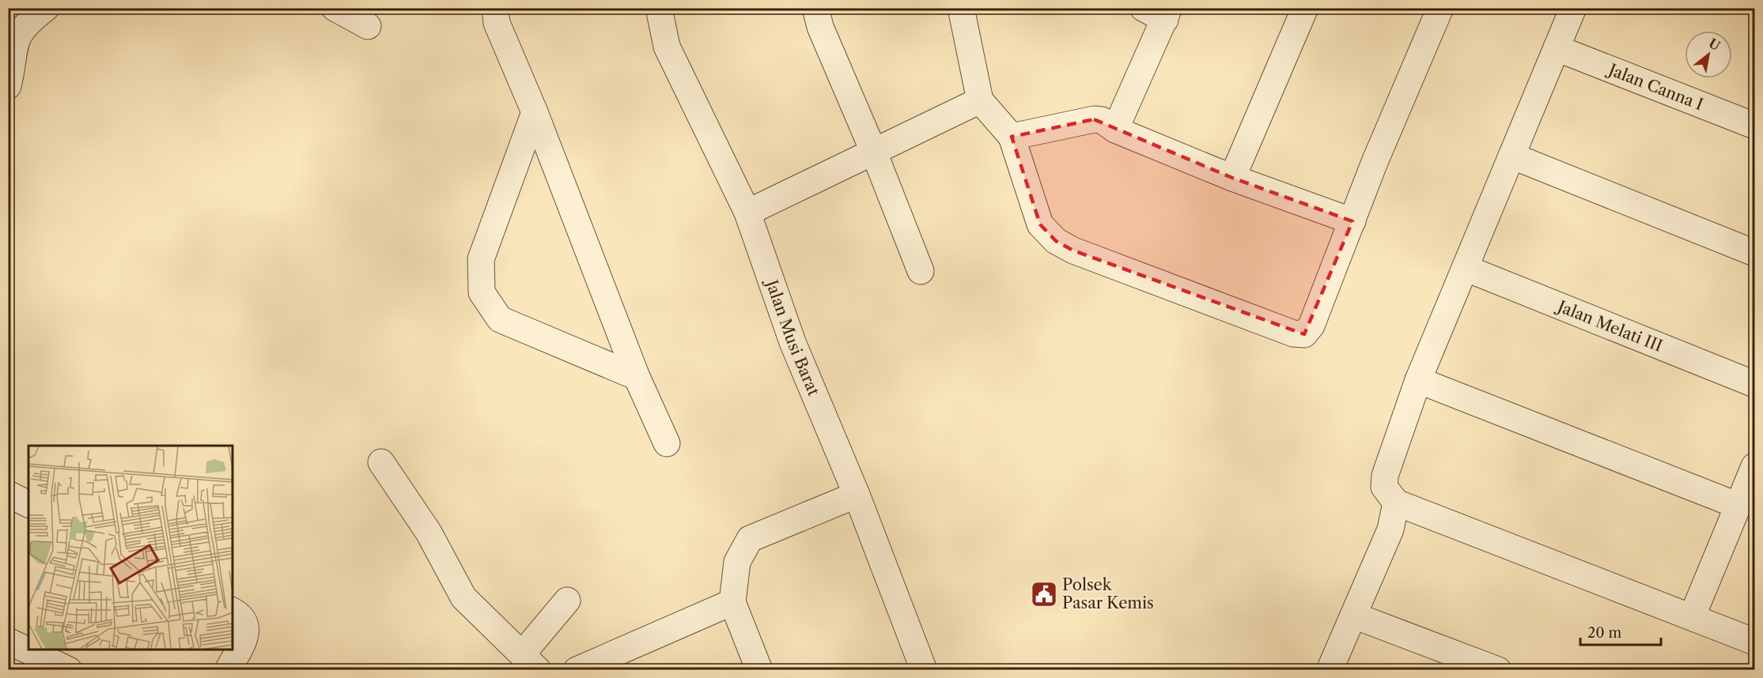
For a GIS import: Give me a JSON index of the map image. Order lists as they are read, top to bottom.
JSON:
{
  "streets": {
    "street": ["Jalan Canna I", "Jalan Melati III", "Jalan Musi Barat"]
  },
  "places": {
    "public building": ["Polsek Pasar Kemis"]
  },
  "scale_bar": "20 m",
  "north": "top right"
}
